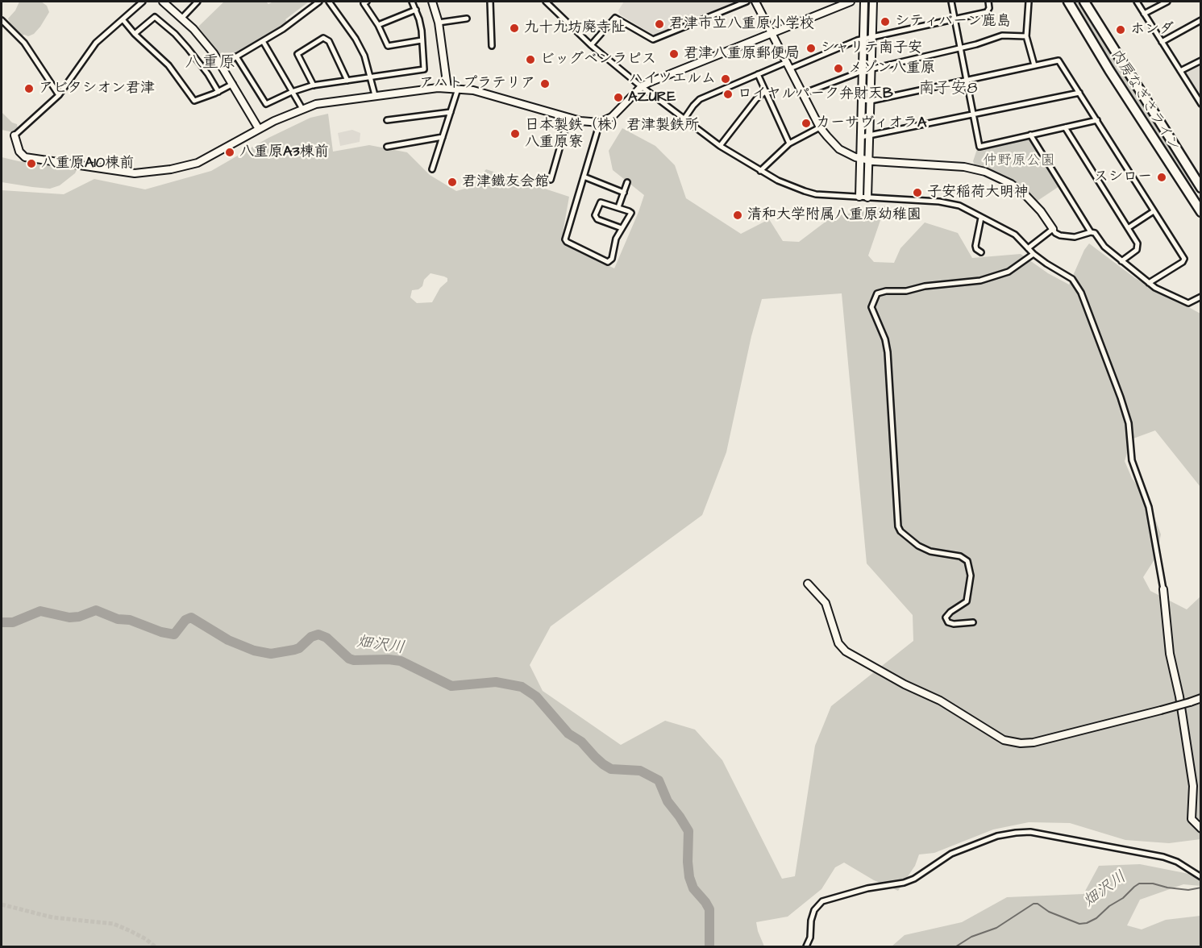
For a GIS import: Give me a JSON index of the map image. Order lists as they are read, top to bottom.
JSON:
{
  "streets": {
    "highway": ["内房なぎさライン"]
  },
  "districts": ["八重原", "南子安8"],
  "water": ["畑沢川"],
  "parks": ["仲野原公園"],
  "places": [
    "シティバーン鹿島",
    "君津市立八重原小学校",
    "九十九坊廃寺阯",
    "ホンダ",
    "シャリテ南子安",
    "君津八重原郵便局",
    "ビッグベンラピス",
    "メゾン八重原",
    "ハイツエルム",
    "アハトプラテリア",
    "アビタシオン君津",
    "ロイヤルパーク弁財天B",
    "AZURE",
    "カーサヴィオラA",
    "日本製鉄（株）君津製鉄所 八重原寮",
    "八重原A3棟前",
    "八重原A10棟前",
    "スシロー",
    "君津鐵友会館",
    "子安稲荷大明神",
    "清和大学附属八重原幼稚園"
  ]
}
